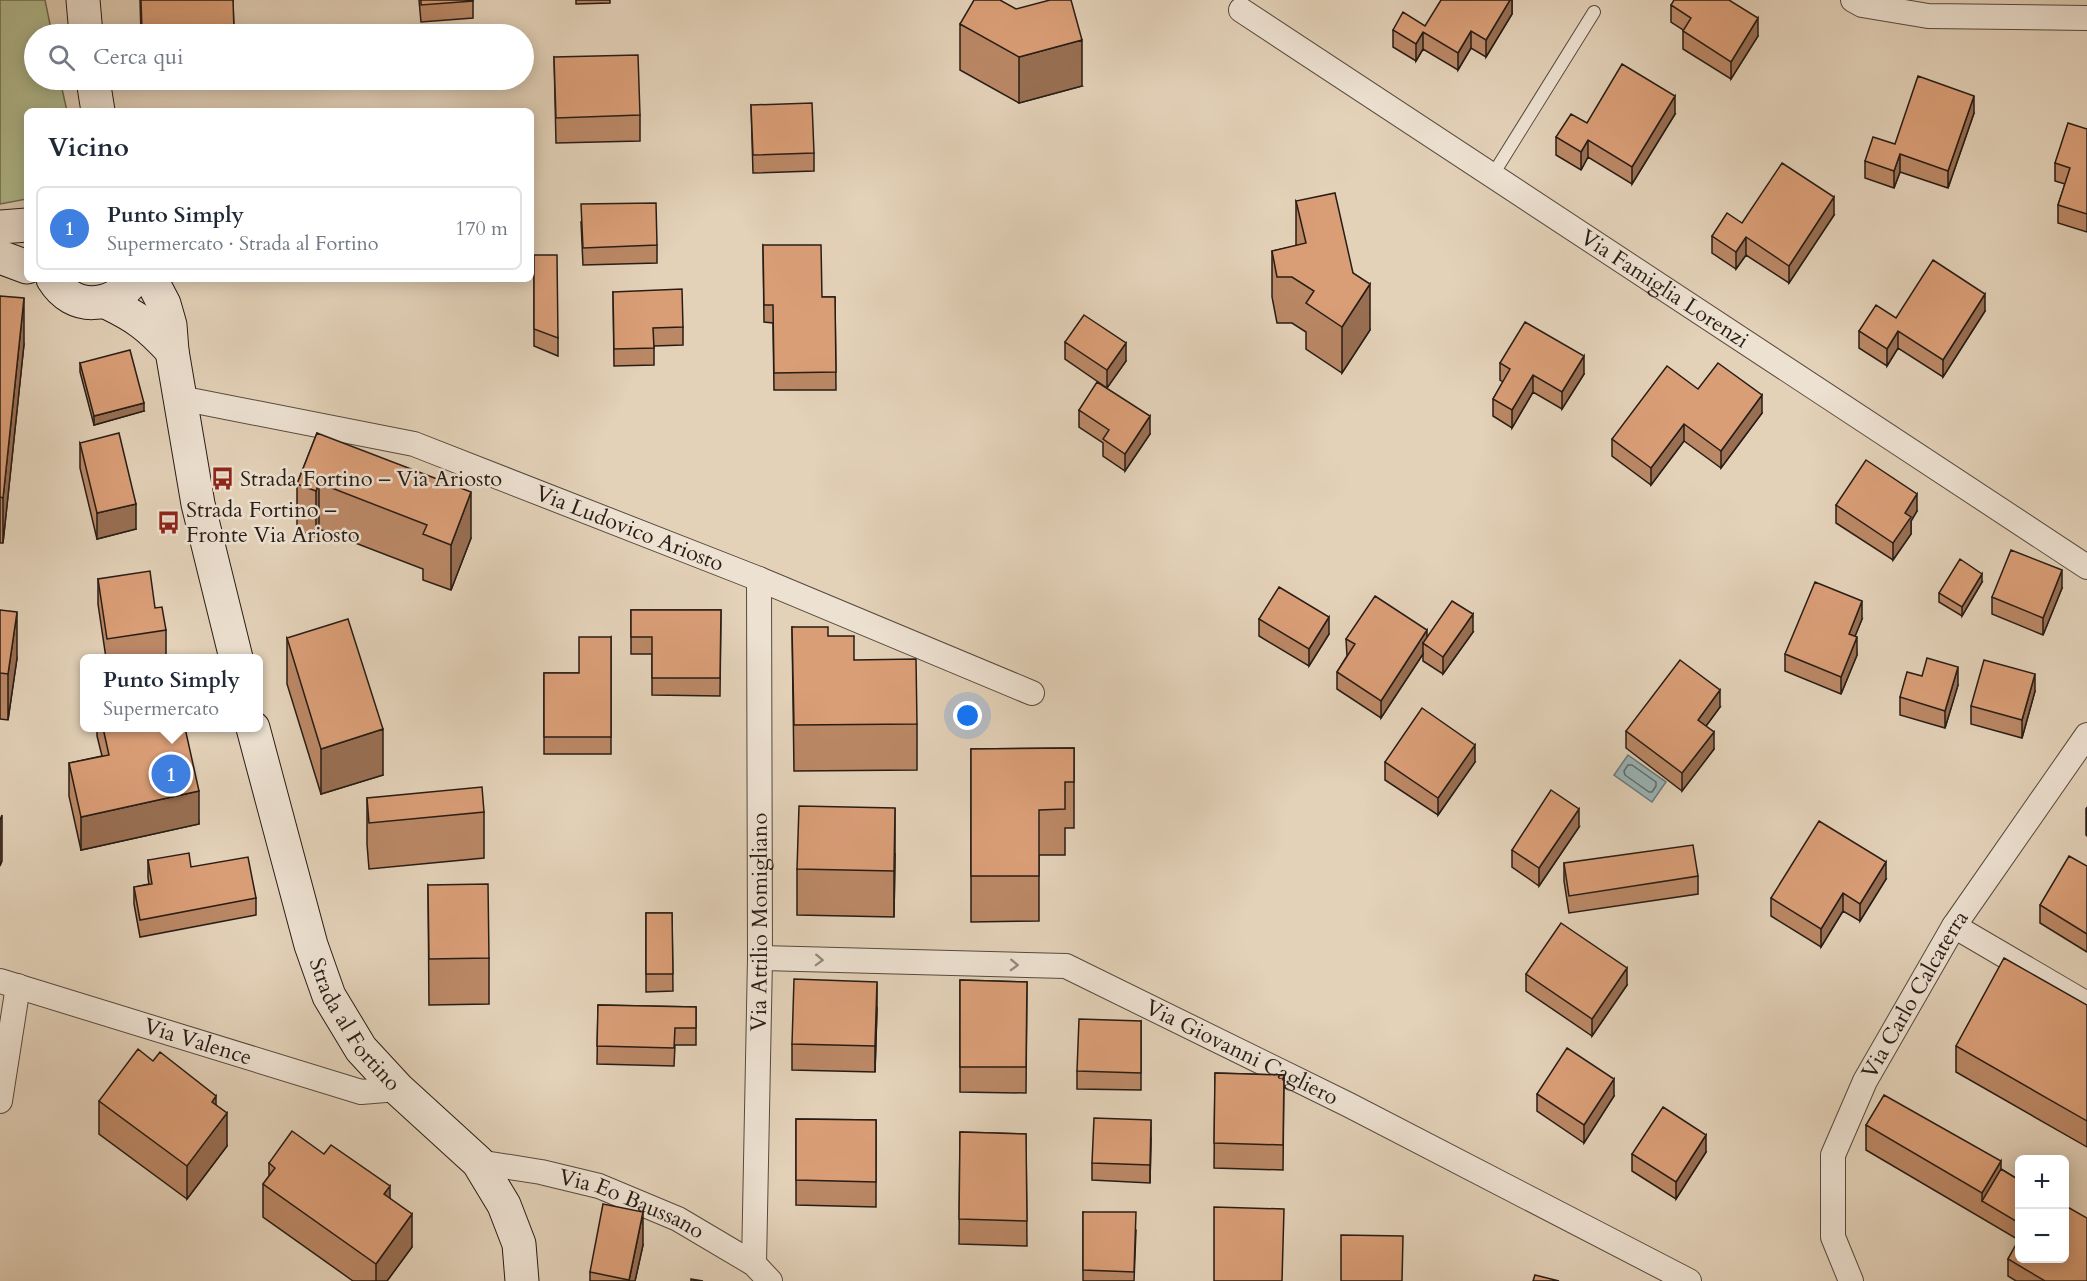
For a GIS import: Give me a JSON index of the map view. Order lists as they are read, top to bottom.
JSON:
{
  "streets": {
    "street": [
      "Via Famiglia Lorenzi",
      "Via Ludovico Ariosto",
      "Via Attilio Momigliano",
      "Via Carlo Calcaterra",
      "Strada al Fortino",
      "Via Valence",
      "Via Giovanni Cagliero",
      "Via Eo Baussano"
    ]
  },
  "crossings": [
    ["Via Ludovico Ariosto", "Via Attilio Momigliano"],
    ["Via Attilio Momigliano", "Via Giovanni Cagliero"],
    ["Via Attilio Momigliano", "Via Eo Baussano"],
    ["Strada al Fortino", "Via Valence"],
    ["Strada al Fortino", "Via Eo Baussano"]
  ],
  "one_way": ["Via Giovanni Cagliero"],
  "places": {
    "bus stop": ["Strada Fortino – Via Ariosto", "Strada Fortino – Fronte Via Ariosto"]
  },
  "page": {
    "search": "Cerca qui",
    "heading": "Vicino",
    "list": [
      {
        "mark": "1",
        "name": "Punto Simply",
        "note": "Supermercato · Strada al Fortino",
        "value": "170 m"
      }
    ],
    "popup": ["Punto Simply", "Supermercato"],
    "pins": "1",
    "map_buttons": ["+", "−"]
  }
}
